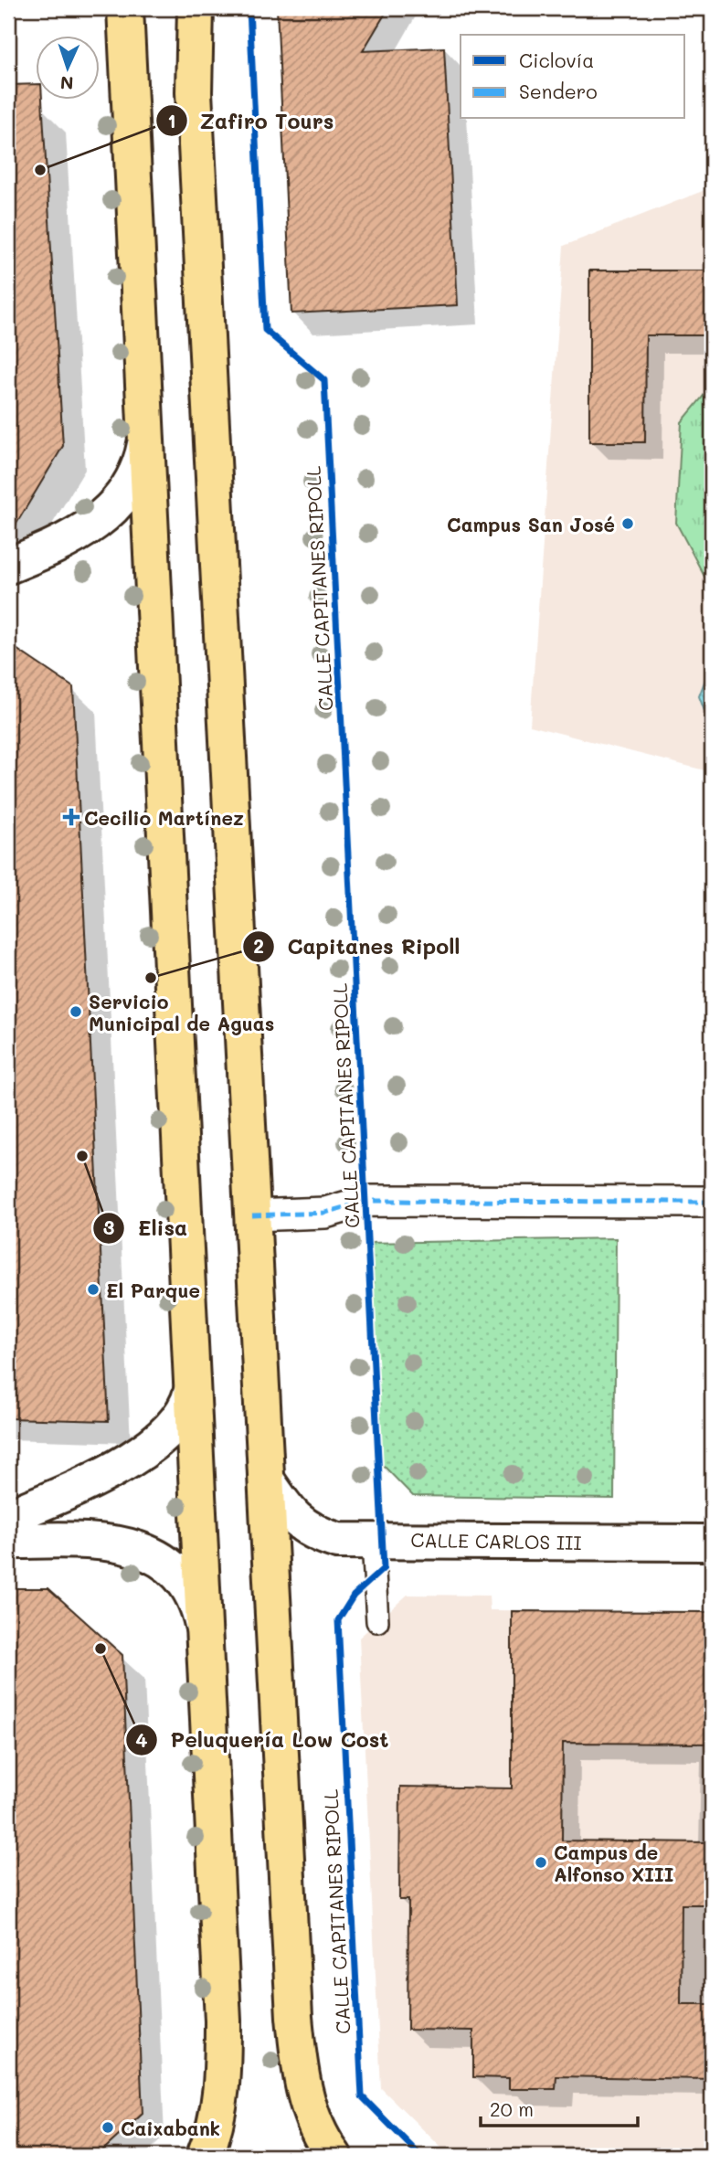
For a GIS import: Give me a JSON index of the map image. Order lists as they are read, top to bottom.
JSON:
{
  "streets": {
    "street": ["CALLE CARLOS III"],
    "cycle path": ["CALLE CAPITANES RIPOLL"]
  },
  "places": {
    "other": [
      "Zafiro Tours",
      "Campus San José",
      "Capitanes Ripoll",
      "Servicio Municipal de Aguas",
      "Elisa",
      "El Parque",
      "Peluquería Low Cost",
      "Campus de Alfonso XIII",
      "Caixabank"
    ],
    "health": ["Cecilio Martínez"]
  },
  "legend": ["Ciclovía", "Sendero"],
  "scale_bar": "20 m",
  "north": "bottom"
}
